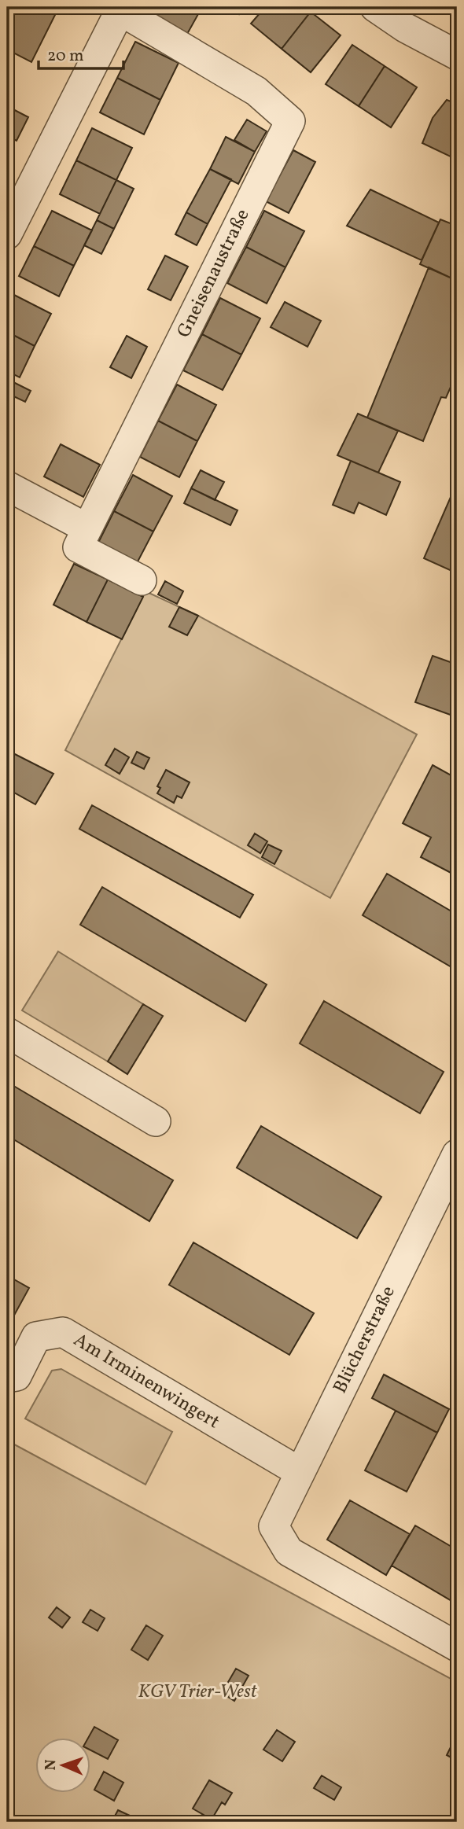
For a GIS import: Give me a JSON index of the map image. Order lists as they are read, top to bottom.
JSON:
{
  "streets": {
    "street": ["Gneisenaustraße", "Blücherstraße", "Am Irminenwingert"]
  },
  "crossings": [
    ["Blücherstraße", "Am Irminenwingert"]
  ],
  "parks": ["KGV Trier-West"],
  "scale_bar": "20 m",
  "north": "left"
}
